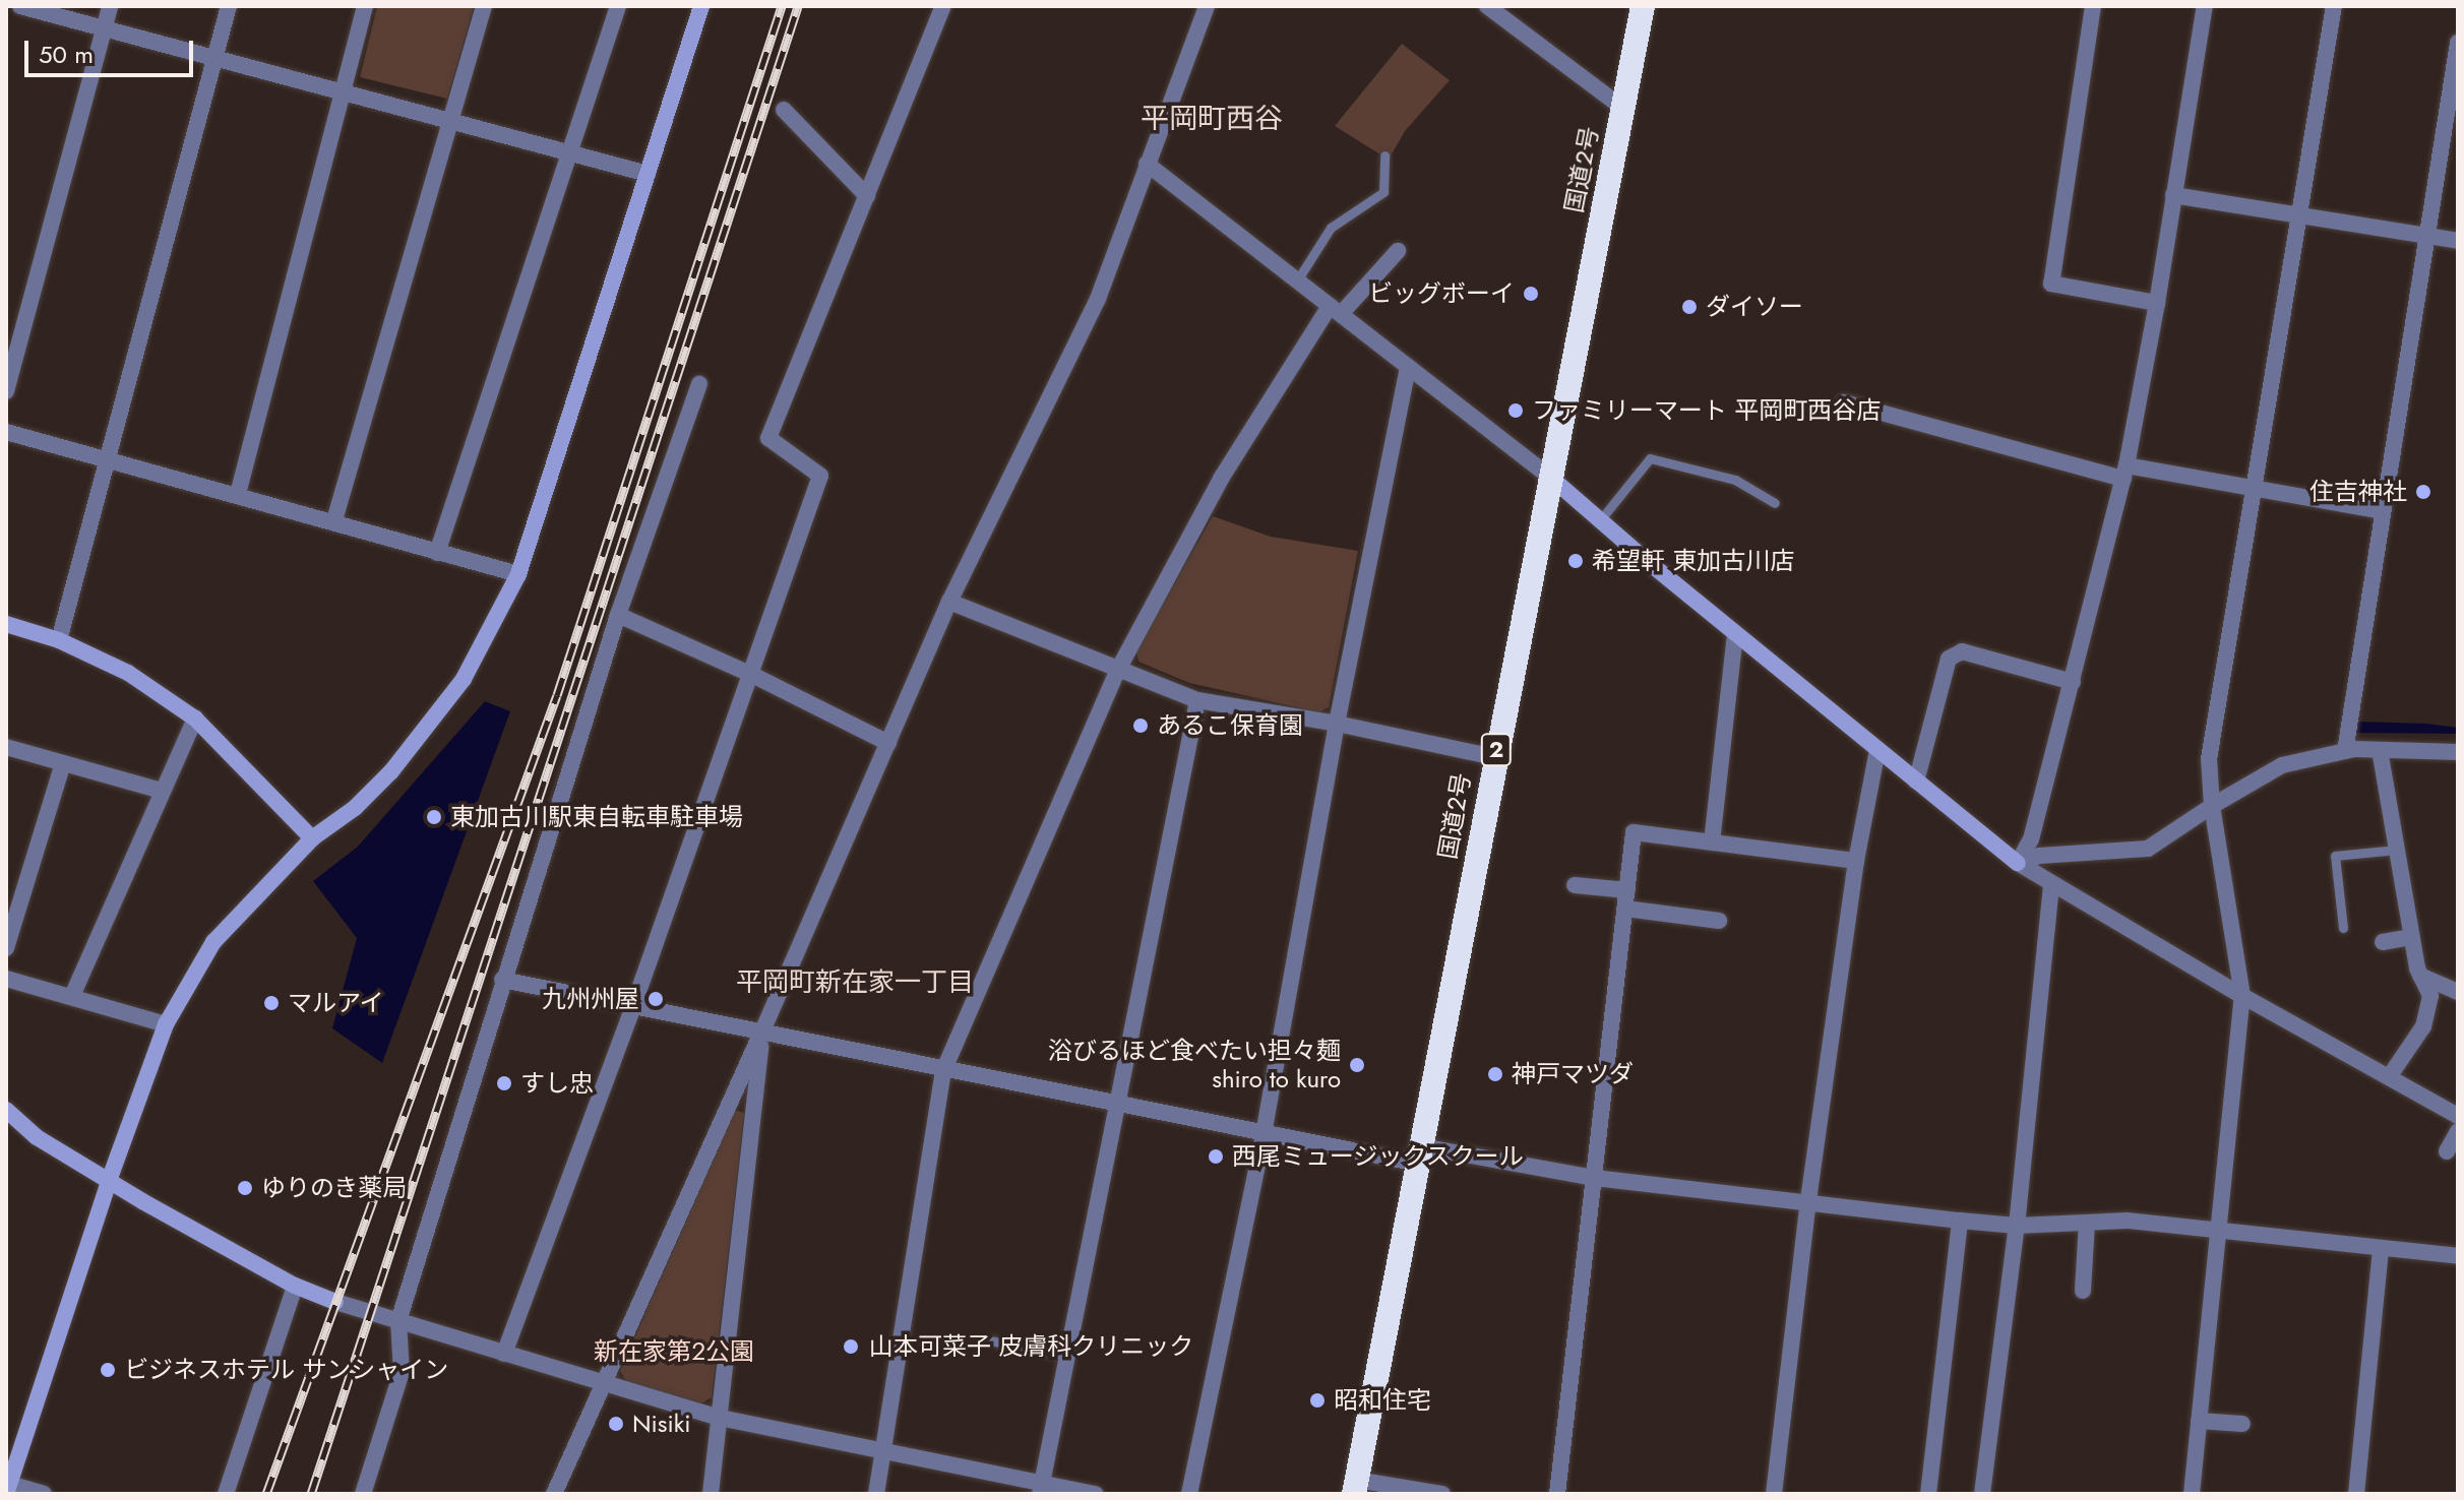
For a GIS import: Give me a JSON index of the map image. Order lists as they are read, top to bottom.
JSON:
{
  "streets": {
    "highway": ["国道2号", "2"]
  },
  "districts": ["平岡町西谷", "平岡町新在家一丁目"],
  "parks": ["新在家第２公園"],
  "places": [
    "ビッグボーイ",
    "ダイソー",
    "ファミリーマート 平岡町西谷店",
    "住吉神社",
    "希望軒 東加古川店",
    "あるこ保育園",
    "東加古川駅東自転車駐車場",
    "九州州屋",
    "マルアイ",
    "浴びるほど食べたい担々麺 shiro to kuro",
    "神戸マツダ",
    "すし忠",
    "西尾ミュージックスクール",
    "ゆりのき薬局",
    "山本可菜子 皮膚科クリニック",
    "ビジネスホテル サンシャイン",
    "昭和住宅",
    "Nisiki"
  ],
  "scale_bar": "50 m"
}
